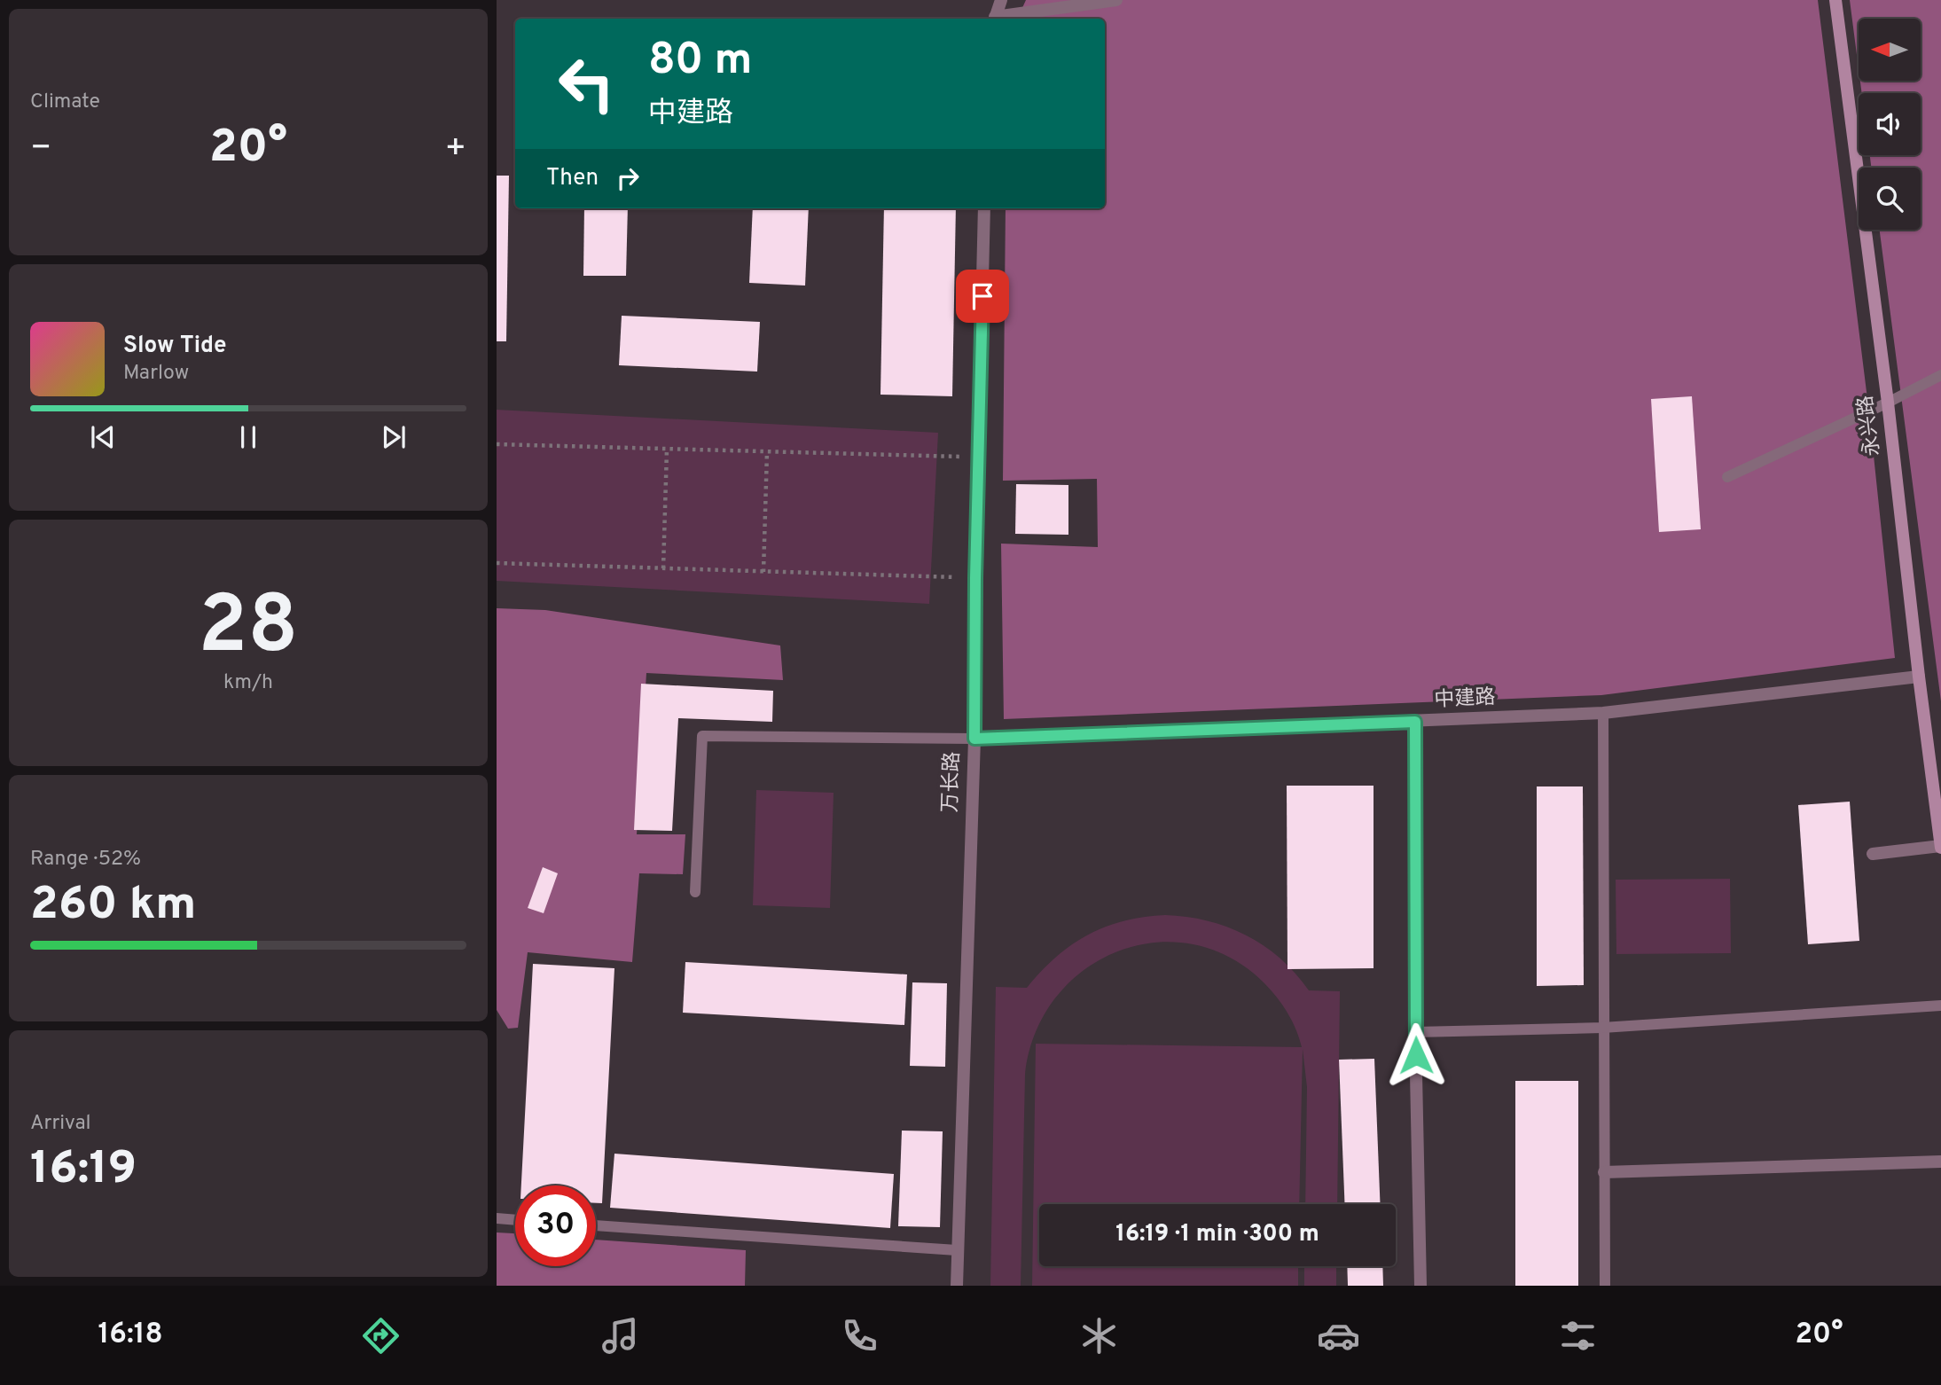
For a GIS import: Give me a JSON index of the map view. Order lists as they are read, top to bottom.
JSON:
{
  "streets": {
    "main road": ["永兴路"],
    "street": ["中建路", "万长路"]
  },
  "crossings": [
    ["永兴路", "中建路"],
    ["中建路", "万长路"]
  ],
  "north": "left",
  "page": {
    "tile": [
      "Climate",
      ["28", "km/h"],
      ["Range · 52%", "260 km"],
      ["Arrival", "16:19"]
    ],
    "turn": ["80 m", "中建路"],
    "heat": ["−", "20°", "+"],
    "then": "Then",
    "song": ["Slow Tide", "Marlow"],
    "limit": "30",
    "trip": "16:19 · 1 min · 300 m",
    "tabs": ["16:18", "20°"]
  }
}
